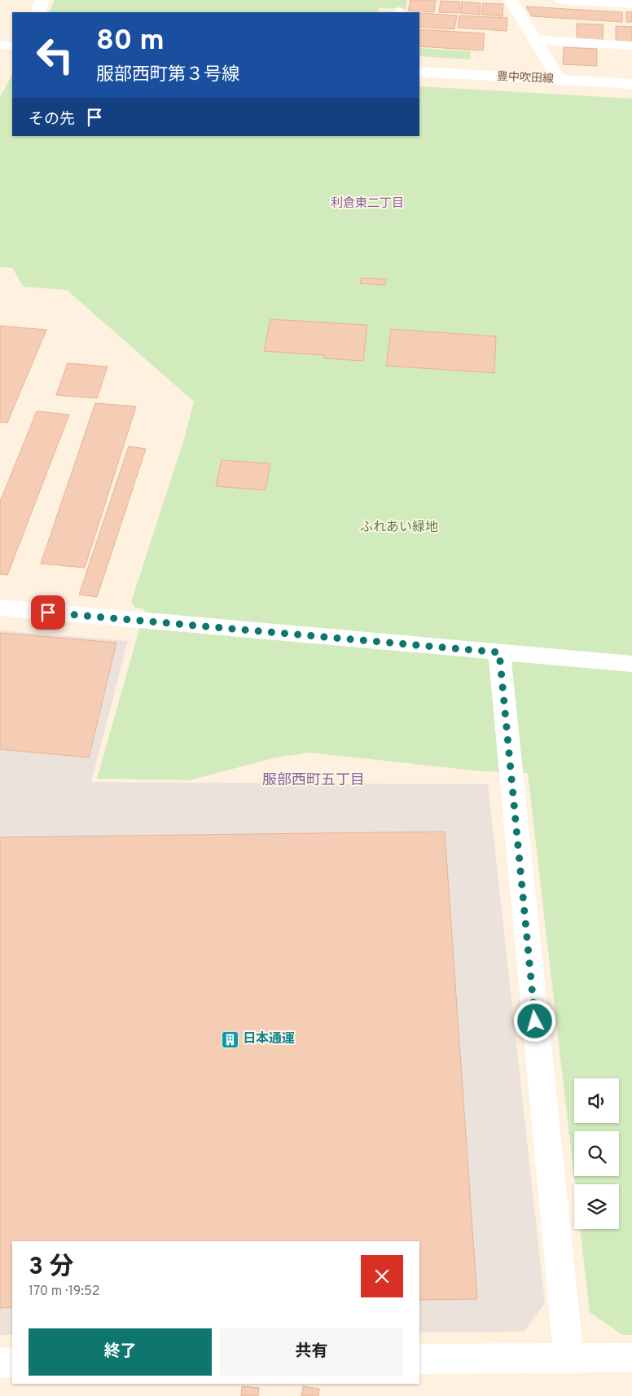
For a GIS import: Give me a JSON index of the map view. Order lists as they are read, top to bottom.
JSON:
{
  "streets": {
    "street": ["豊中吹田線"]
  },
  "districts": ["利倉東二丁目", "服部西町五丁目"],
  "parks": ["ふれあい緑地"],
  "places": {
    "building": ["日本通運"]
  },
  "page": {
    "turn": ["80 m", "服部西町第３号線"],
    "then": "その先",
    "heading": ["3 分", "170 m · 19:52"],
    "buttons": ["終了", "共有"]
  }
}
